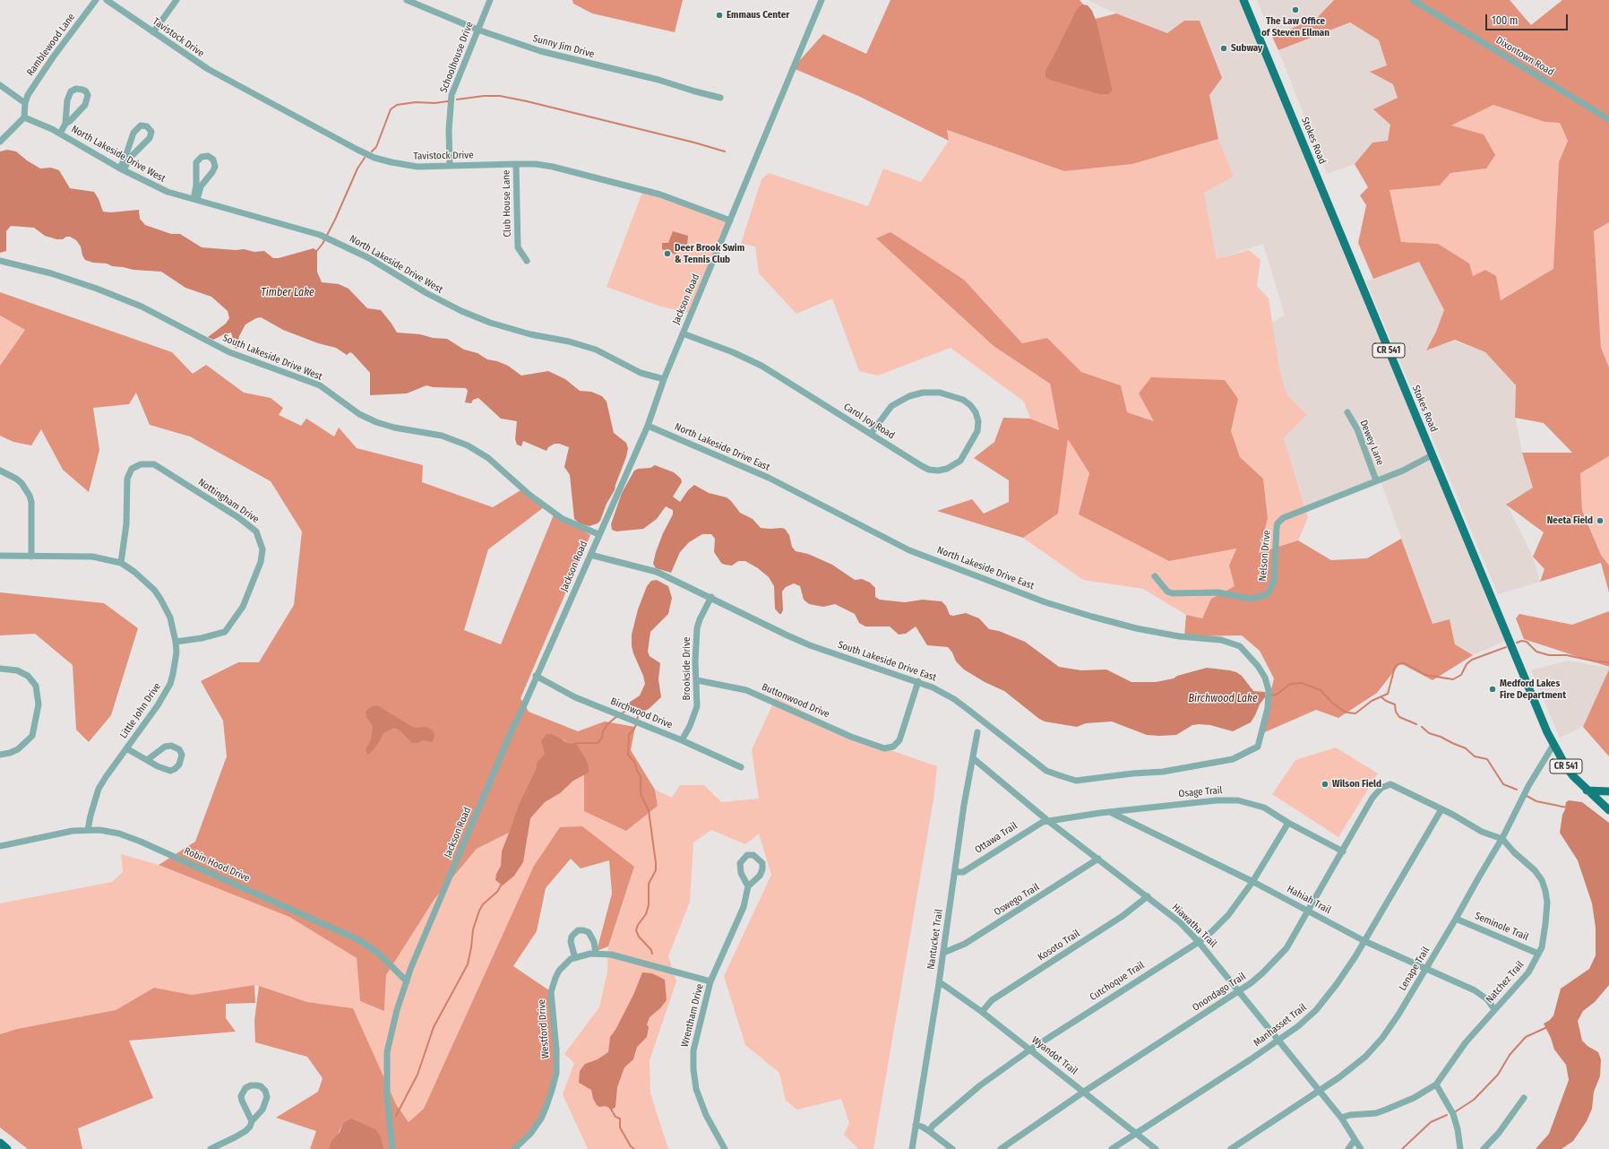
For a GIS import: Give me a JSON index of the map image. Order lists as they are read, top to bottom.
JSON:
{
  "streets": {
    "main road": ["Stokes Road", "CR 541"],
    "street": [
      "Tavistock Drive",
      "Ramblewood Lane",
      "Sunny Jim Drive",
      "Dixontown Road",
      "Schoolhouse Drive",
      "North Lakeside Drive West",
      "Club House Lane",
      "Jackson Road",
      "South Lakeside Drive West",
      "Carol Joy Road",
      "Dewey Lane",
      "North Lakeside Drive East",
      "Nottingham Drive",
      "Nelson Drive",
      "South Lakeside Drive East",
      "Brookside Drive",
      "Buttonwood Drive",
      "Little John Drive",
      "Birchwood Drive",
      "Osage Trail",
      "Ottawa Trail",
      "Robin Hood Drive",
      "Oswego Trail",
      "Hahiah Trail",
      "Hiawatha Trail",
      "Seminole Trail",
      "Nantucket Trail",
      "Kosoto Trail",
      "Lenape Trail",
      "Cutchoque Trail",
      "Natchez Trail",
      "Onondago Trail",
      "Wrentham Drive",
      "Manhasset Trail",
      "Westford Drive",
      "Wyandot Trail"
    ]
  },
  "crossings": [
    ["Tavistock Drive", "Schoolhouse Drive"],
    ["Tavistock Drive", "Club House Lane"],
    ["Tavistock Drive", "Jackson Road"],
    ["Sunny Jim Drive", "Schoolhouse Drive"],
    ["Stokes Road", "Nelson Drive"],
    ["Stokes Road", "Lenape Trail"],
    ["North Lakeside Drive West", "Jackson Road"],
    ["Jackson Road", "South Lakeside Drive West"],
    ["Jackson Road", "Carol Joy Road"],
    ["Jackson Road", "North Lakeside Drive East"],
    ["Jackson Road", "South Lakeside Drive East"],
    ["Jackson Road", "Birchwood Drive"],
    ["Jackson Road", "Robin Hood Drive"],
    ["Dewey Lane", "Nelson Drive"],
    ["North Lakeside Drive East", "South Lakeside Drive East"],
    ["Nottingham Drive", "Little John Drive"],
    ["South Lakeside Drive East", "Brookside Drive"],
    ["South Lakeside Drive East", "Buttonwood Drive"],
    ["Brookside Drive", "Buttonwood Drive"],
    ["Brookside Drive", "Birchwood Drive"],
    ["Little John Drive", "Robin Hood Drive"],
    ["Osage Trail", "Ottawa Trail"],
    ["Osage Trail", "Hahiah Trail"],
    ["Osage Trail", "Hiawatha Trail"],
    ["Osage Trail", "Cutchoque Trail"],
    ["Osage Trail", "Onondago Trail"],
    ["Ottawa Trail", "Hiawatha Trail"],
    ["Ottawa Trail", "Nantucket Trail"],
    ["Oswego Trail", "Hiawatha Trail"],
    ["Oswego Trail", "Nantucket Trail"],
    ["Hahiah Trail", "Lenape Trail"],
    ["Hahiah Trail", "Cutchoque Trail"],
    ["Hahiah Trail", "Natchez Trail"],
    ["Hahiah Trail", "Onondago Trail"],
    ["Hahiah Trail", "Manhasset Trail"],
    ["Hiawatha Trail", "Nantucket Trail"],
    ["Hiawatha Trail", "Kosoto Trail"],
    ["Hiawatha Trail", "Lenape Trail"],
    ["Hiawatha Trail", "Cutchoque Trail"],
    ["Hiawatha Trail", "Natchez Trail"],
    ["Hiawatha Trail", "Onondago Trail"],
    ["Hiawatha Trail", "Manhasset Trail"],
    ["Seminole Trail", "Lenape Trail"],
    ["Seminole Trail", "Natchez Trail"],
    ["Nantucket Trail", "Wyandot Trail"],
    ["Kosoto Trail", "Wyandot Trail"],
    ["Lenape Trail", "Natchez Trail"],
    ["Cutchoque Trail", "Wyandot Trail"],
    ["Natchez Trail", "Onondago Trail"],
    ["Natchez Trail", "Manhasset Trail"],
    ["Onondago Trail", "Wyandot Trail"],
    ["Wrentham Drive", "Westford Drive"],
    ["Manhasset Trail", "Wyandot Trail"]
  ],
  "water": ["Timber Lake", "Birchwood Lake"],
  "places": [
    "The Law Office of Steven Ellman",
    "Emmaus Center",
    "Subway",
    "Deer Brook Swim & Tennis Club",
    "Neeta Field",
    "Medford Lakes Fire Department",
    "Wilson Field"
  ],
  "scale_bar": "100 m"
}
